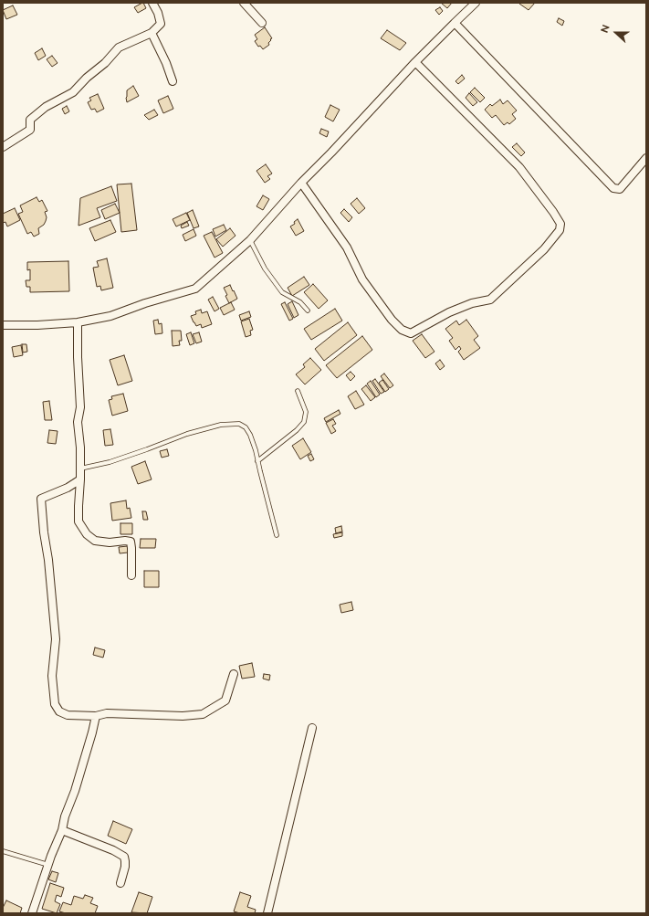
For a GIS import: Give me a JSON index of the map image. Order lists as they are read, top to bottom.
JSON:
{
  "north": "left"
}
